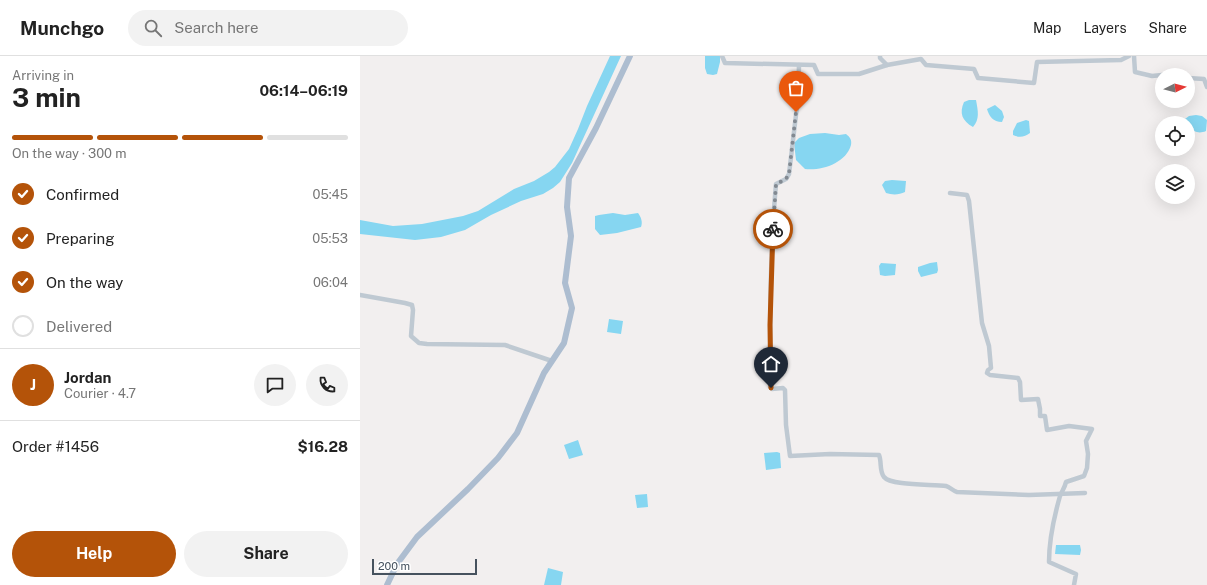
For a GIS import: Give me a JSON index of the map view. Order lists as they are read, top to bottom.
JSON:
{
  "scale_bar": "200 m",
  "north": "right",
  "page": {
    "header": "Munchgo",
    "search": "Search here",
    "nav": ["Map", "Layers", "Share"],
    "heading": ["3 min", "Arriving in", "06:14–06:19"],
    "panel": [
      "Jordan",
      "Courier · 4.7",
      "Order #1456",
      "$16.28"
    ],
    "bar": "On the way · 300 m",
    "list": [
      ["Confirmed", "05:45"],
      ["Preparing", "05:53"],
      ["On the way", "06:04"],
      "Delivered"
    ],
    "round": "J",
    "buttons": ["Help", "Share"],
    "scale": "200 m"
  }
}
